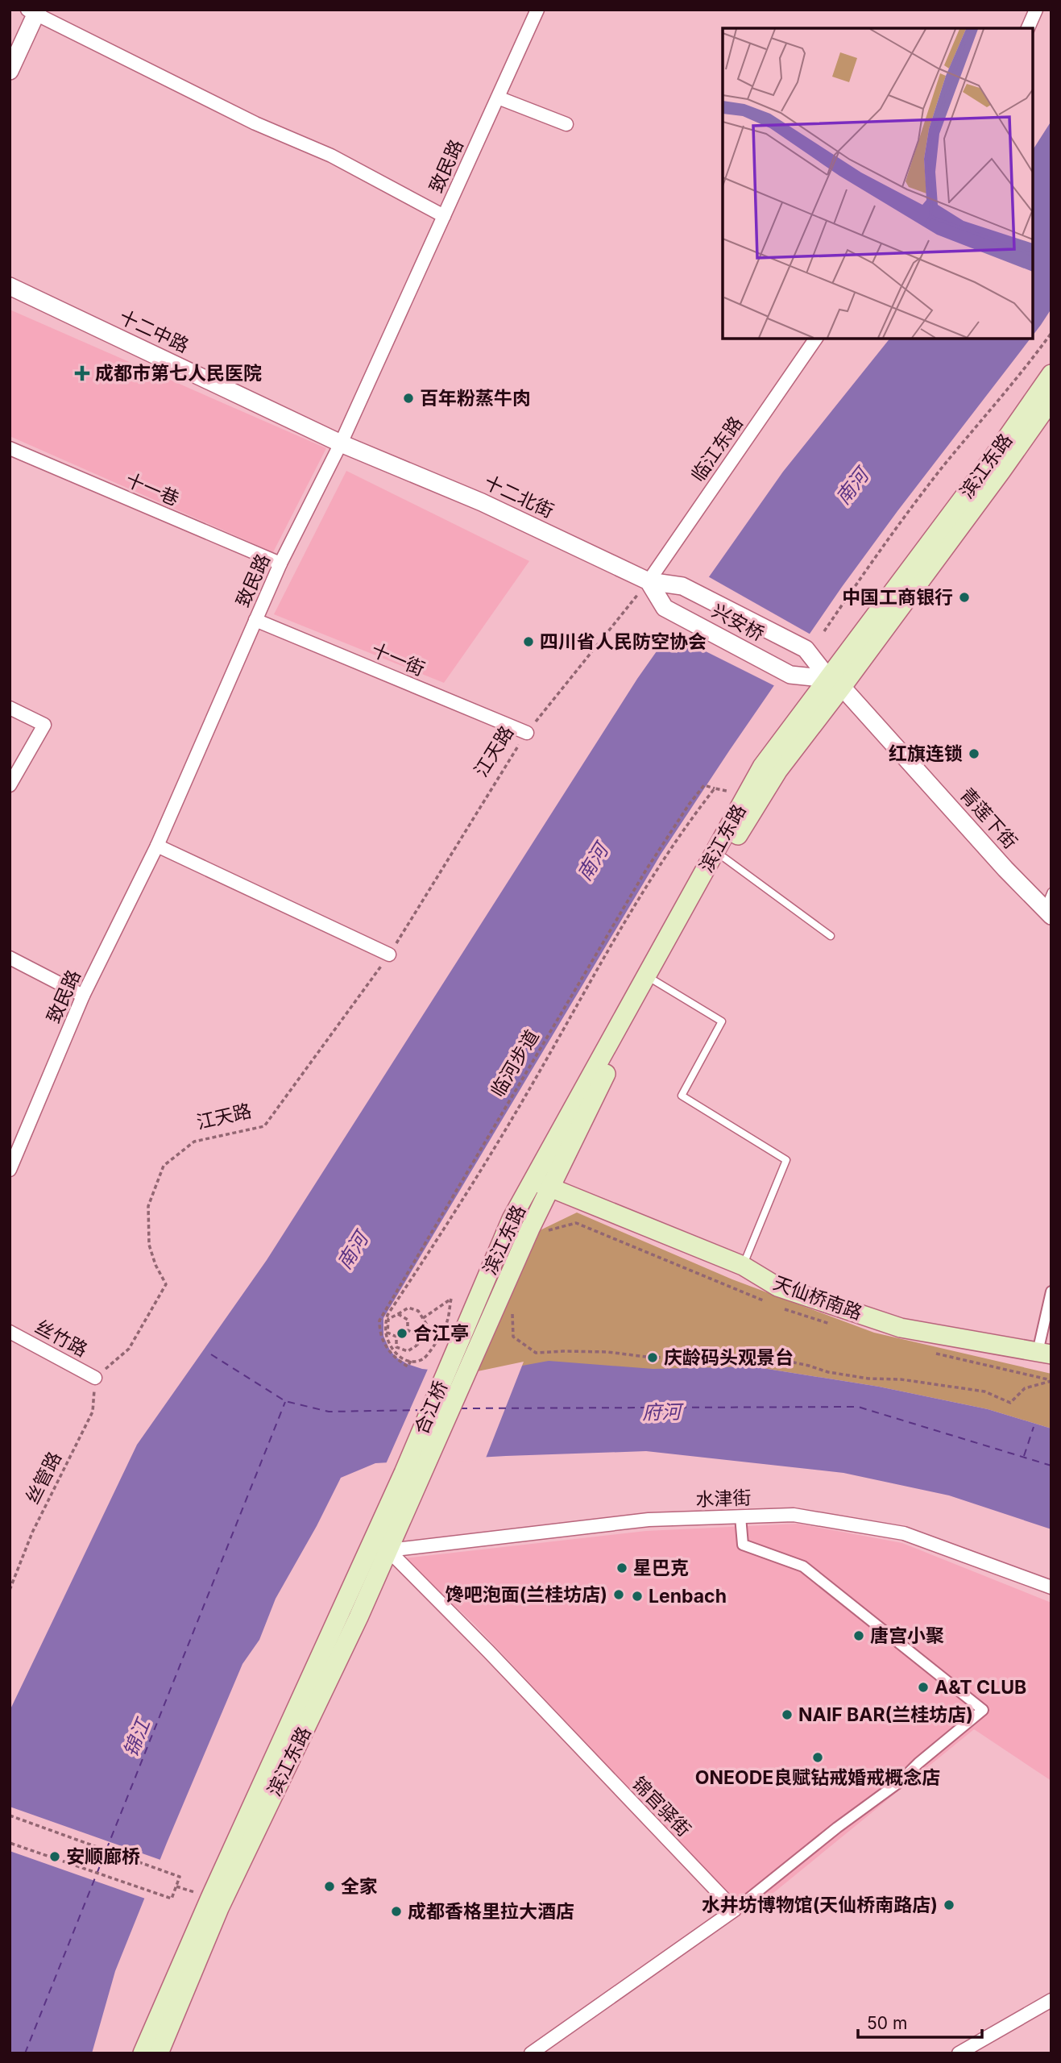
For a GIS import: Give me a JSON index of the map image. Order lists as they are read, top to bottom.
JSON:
{
  "streets": {
    "main road": ["滨江东路", "天仙桥南路", "合江桥"],
    "street": [
      "致民路",
      "十二中路",
      "临江东路",
      "十一巷",
      "十二北街",
      "兴安桥",
      "十一街",
      "青莲下街",
      "丝竹路",
      "水津街",
      "锦官驿街"
    ],
    "path": ["江天路", "临河步道", "丝管路"]
  },
  "crossings": [
    ["致民路", "十二中路"],
    ["致民路", "十一巷"],
    ["致民路", "十二北街"],
    ["致民路", "十一街"],
    ["十二中路", "十二北街"],
    ["临江东路", "十二北街"],
    ["临江东路", "兴安桥"],
    ["临江东路", "江天路"],
    ["临江东路", "青莲下街"],
    ["滨江东路", "兴安桥"],
    ["滨江东路", "青莲下街"],
    ["滨江东路", "天仙桥南路"],
    ["滨江东路", "合江桥"],
    ["滨江东路", "水津街"],
    ["滨江东路", "锦官驿街"],
    ["十二北街", "兴安桥"],
    ["十二北街", "江天路"],
    ["十二北街", "青莲下街"],
    ["兴安桥", "江天路"],
    ["兴安桥", "青莲下街"],
    ["十一街", "江天路"],
    ["江天路", "青莲下街"],
    ["江天路", "丝竹路"],
    ["江天路", "丝管路"],
    ["丝竹路", "丝管路"],
    ["水津街", "锦官驿街"]
  ],
  "water": ["南河", "府河", "锦江"],
  "places": {
    "health": ["成都市第七人民医院"],
    "other": [
      "百年粉蒸牛肉",
      "中国工商银行",
      "四川省人民防空协会",
      "红旗连锁",
      "合江亭",
      "庆龄码头观景台",
      "星巴克",
      "馋吧泡面(兰桂坊店)",
      "Lenbach",
      "唐宫小聚",
      "A&T CLUB",
      "NAIF BAR(兰桂坊店)",
      "ONEODE良赋钻戒婚戒概念店",
      "安顺廊桥",
      "全家",
      "水井坊博物馆(天仙桥南路店)",
      "成都香格里拉大酒店"
    ]
  },
  "scale_bar": "50 m"
}
